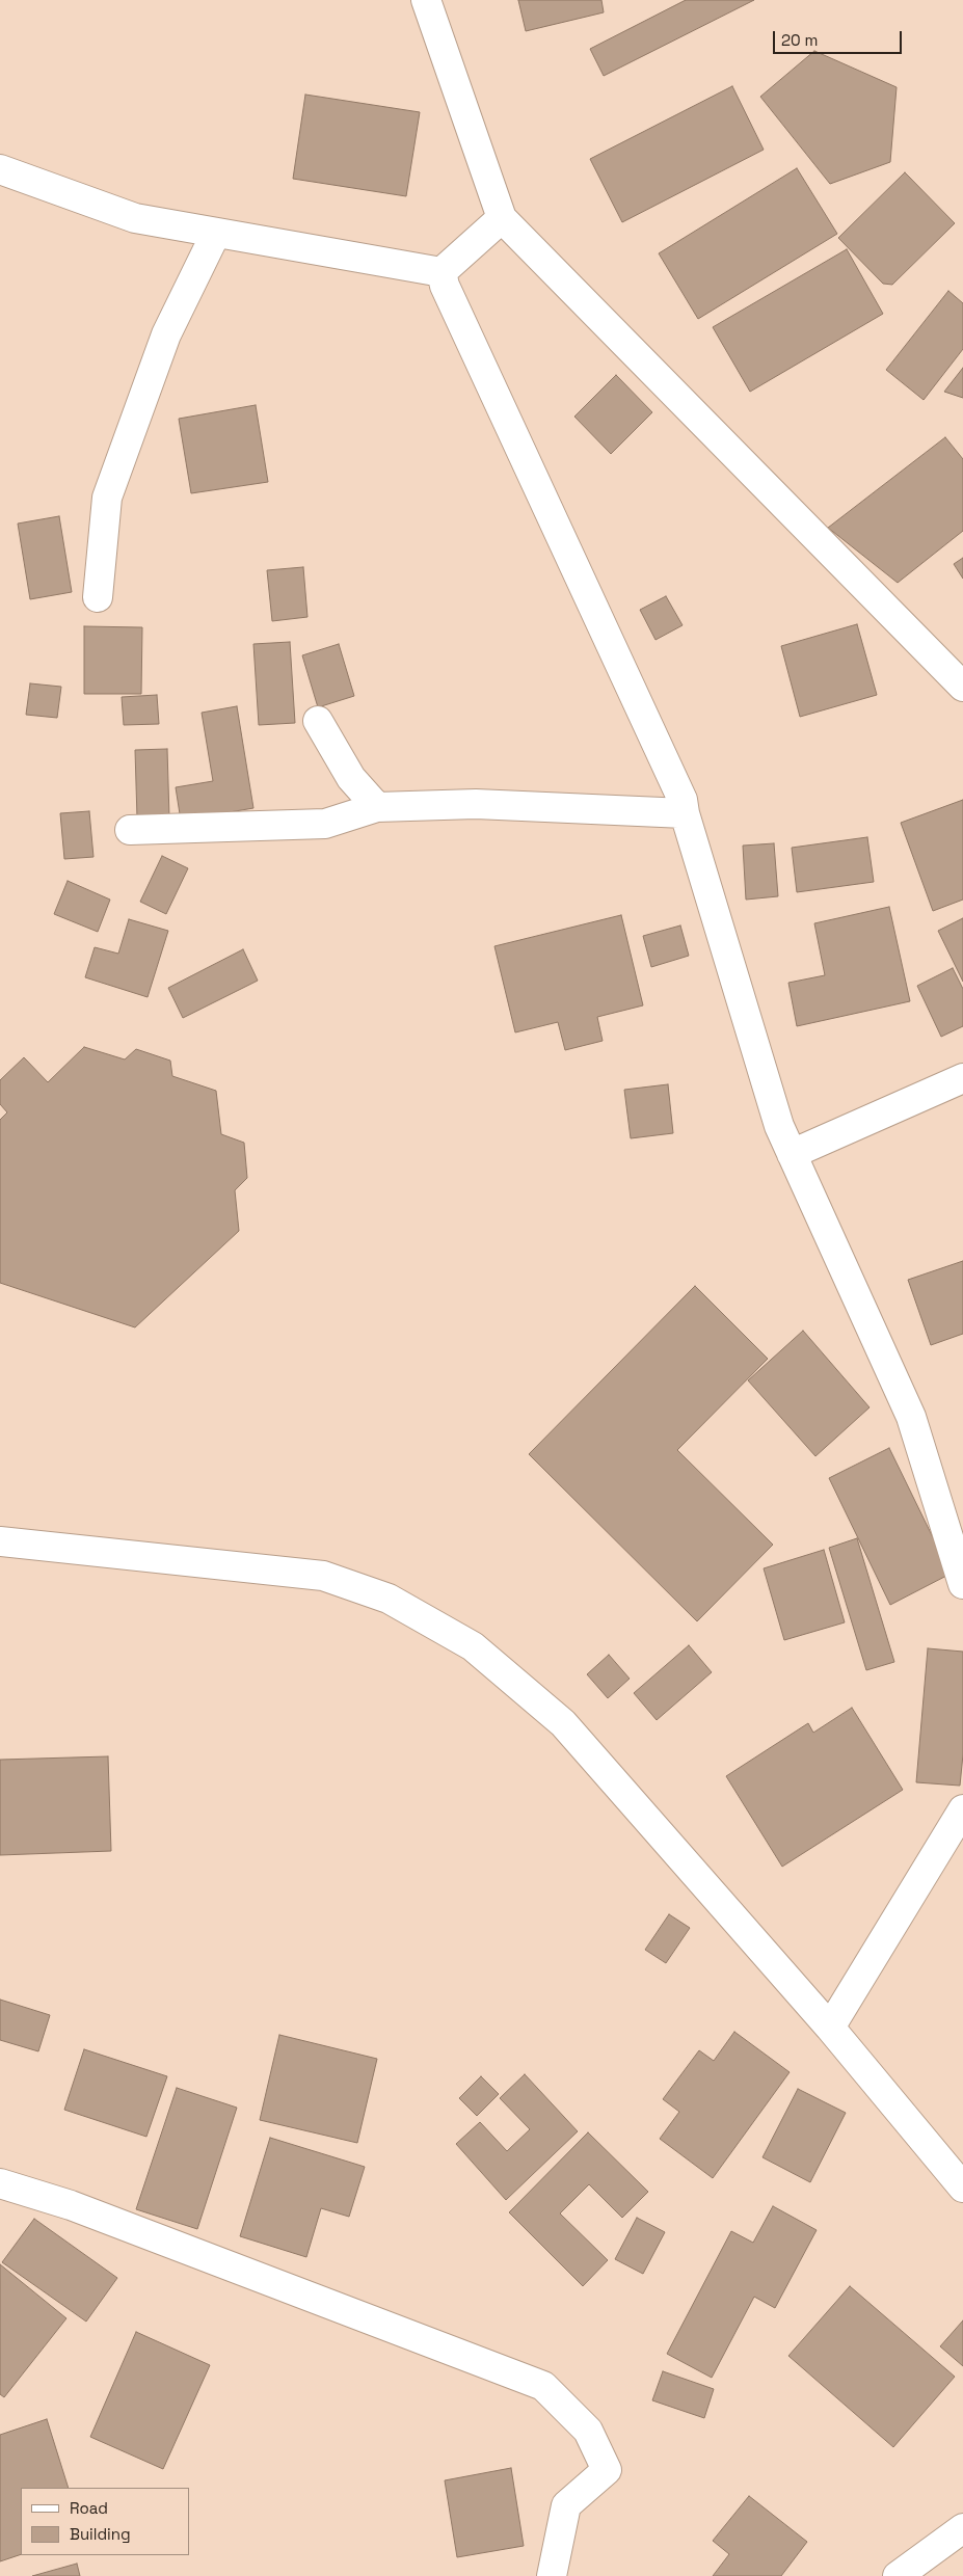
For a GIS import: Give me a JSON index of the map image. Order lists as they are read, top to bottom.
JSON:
{
  "legend": ["Road", "Building"],
  "scale_bar": "20 m"
}
